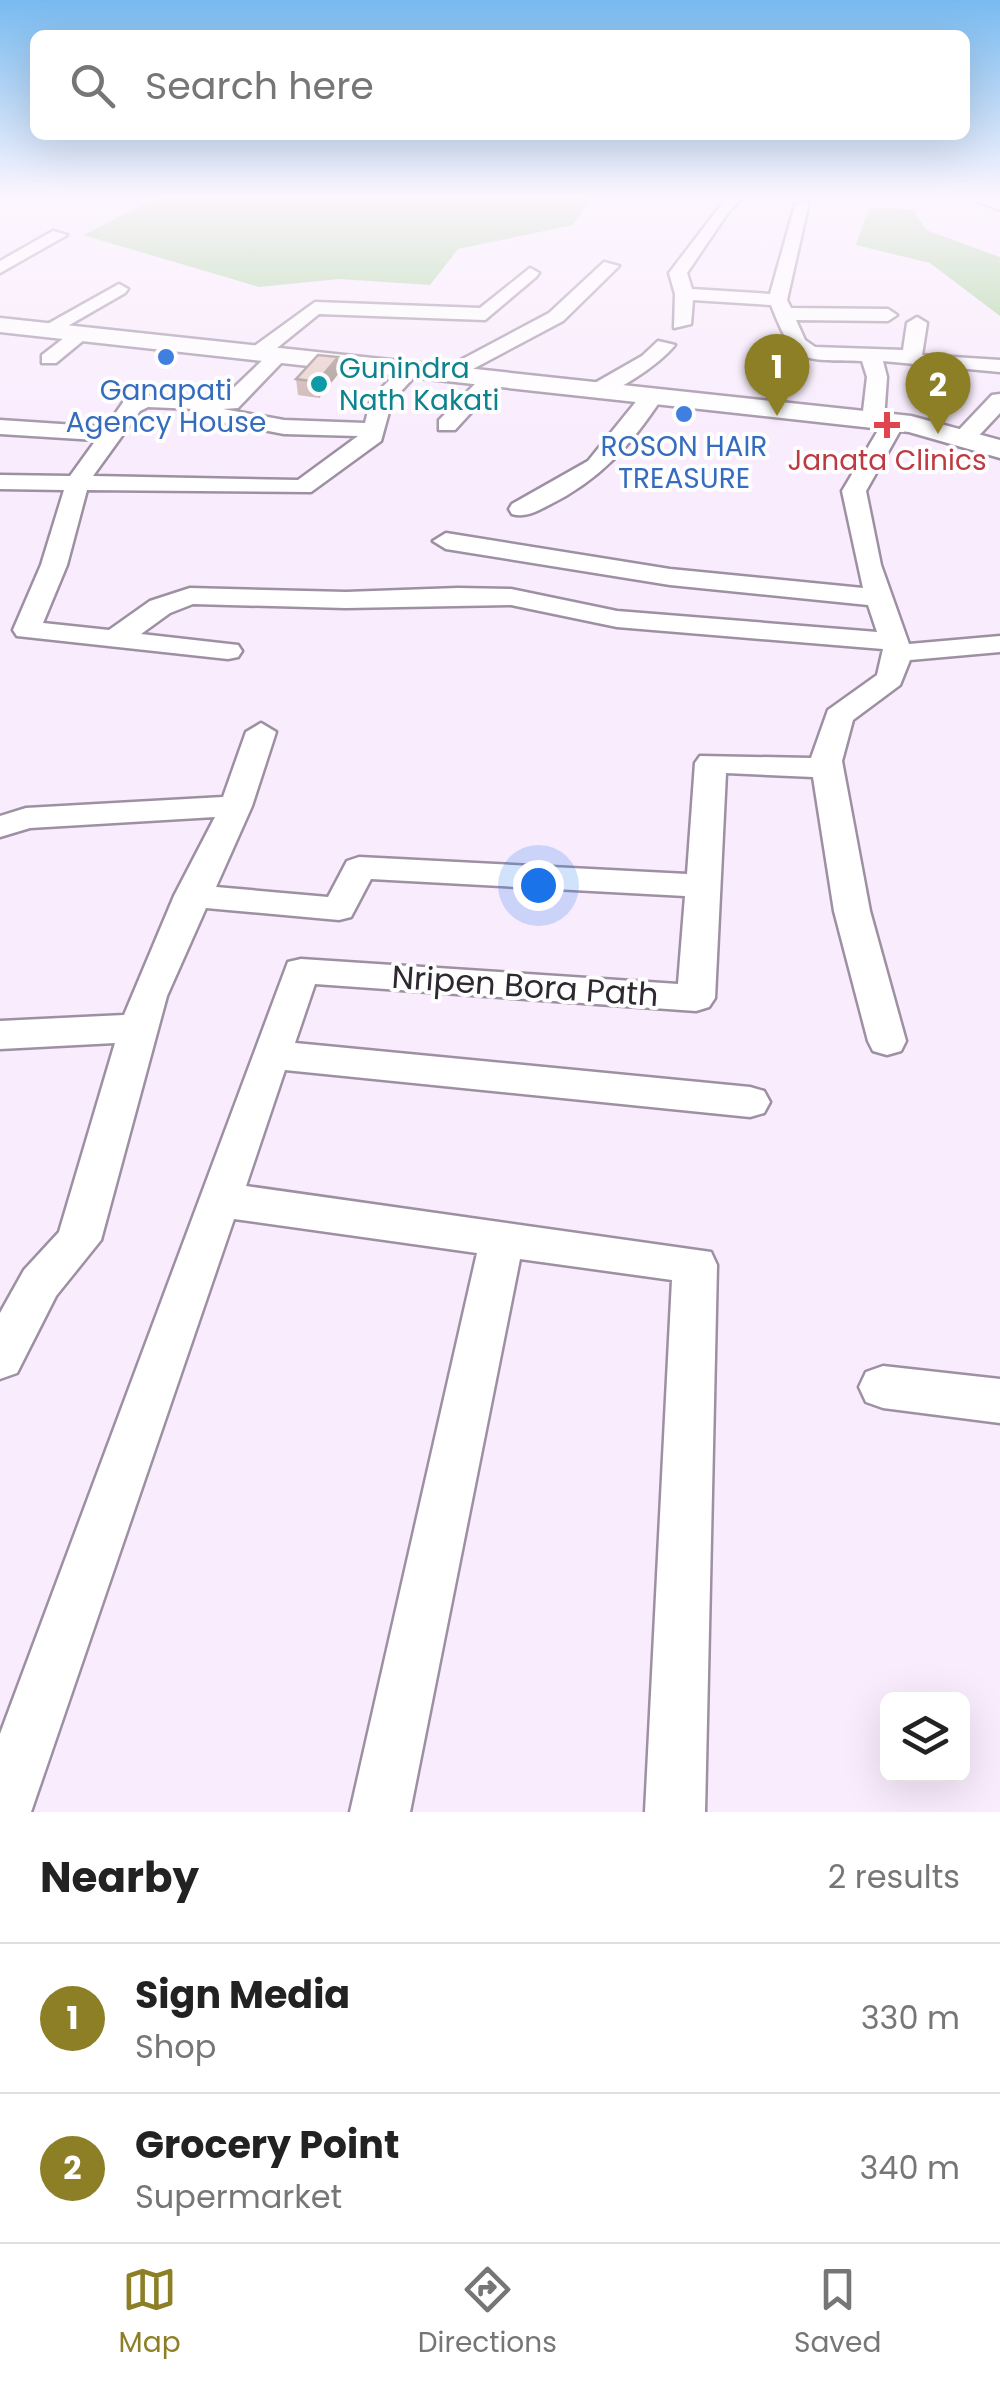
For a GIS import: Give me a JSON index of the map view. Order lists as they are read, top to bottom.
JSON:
{
  "streets": {
    "street": ["Nripen Bora Path"]
  },
  "places": {
    "other": ["Ganapati Agency House", "Gunindra Nath Kakati", "ROSON HAIR TREASURE"],
    "health": ["Janata Clinics"]
  },
  "page": {
    "search": "Search here",
    "pins": ["1", "2"],
    "heading": ["Nearby", "2 results"],
    "list": [
      {
        "mark": "1",
        "name": "Sign Media",
        "note": "Shop",
        "value": "330 m"
      },
      {
        "mark": "2",
        "name": "Grocery Point",
        "note": "Supermarket",
        "value": "340 m"
      }
    ],
    "nav": ["Map", "Directions", "Saved"]
  }
}
